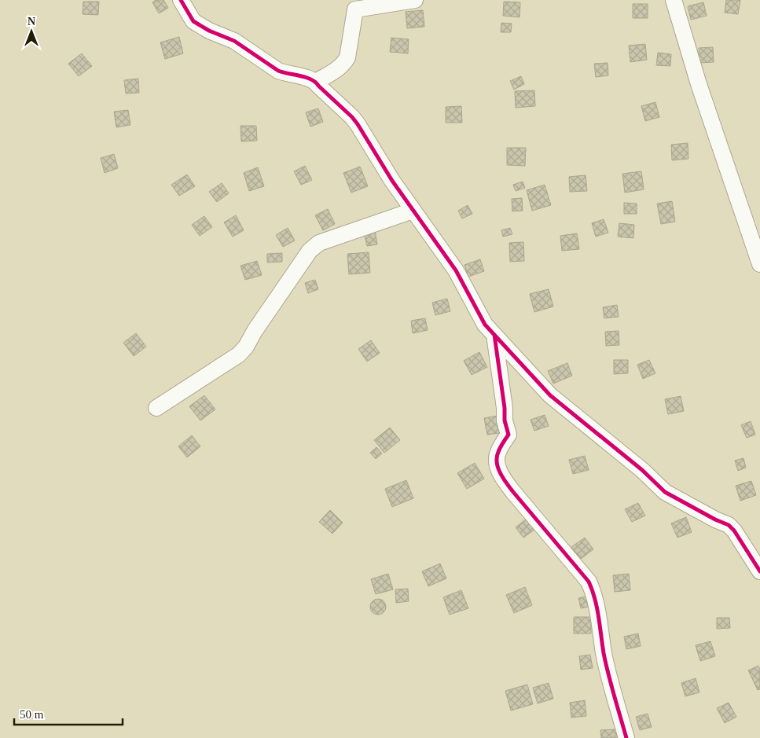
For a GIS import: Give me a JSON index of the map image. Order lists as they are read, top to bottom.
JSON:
{
  "scale_bar": "50 m",
  "north": "top"
}
